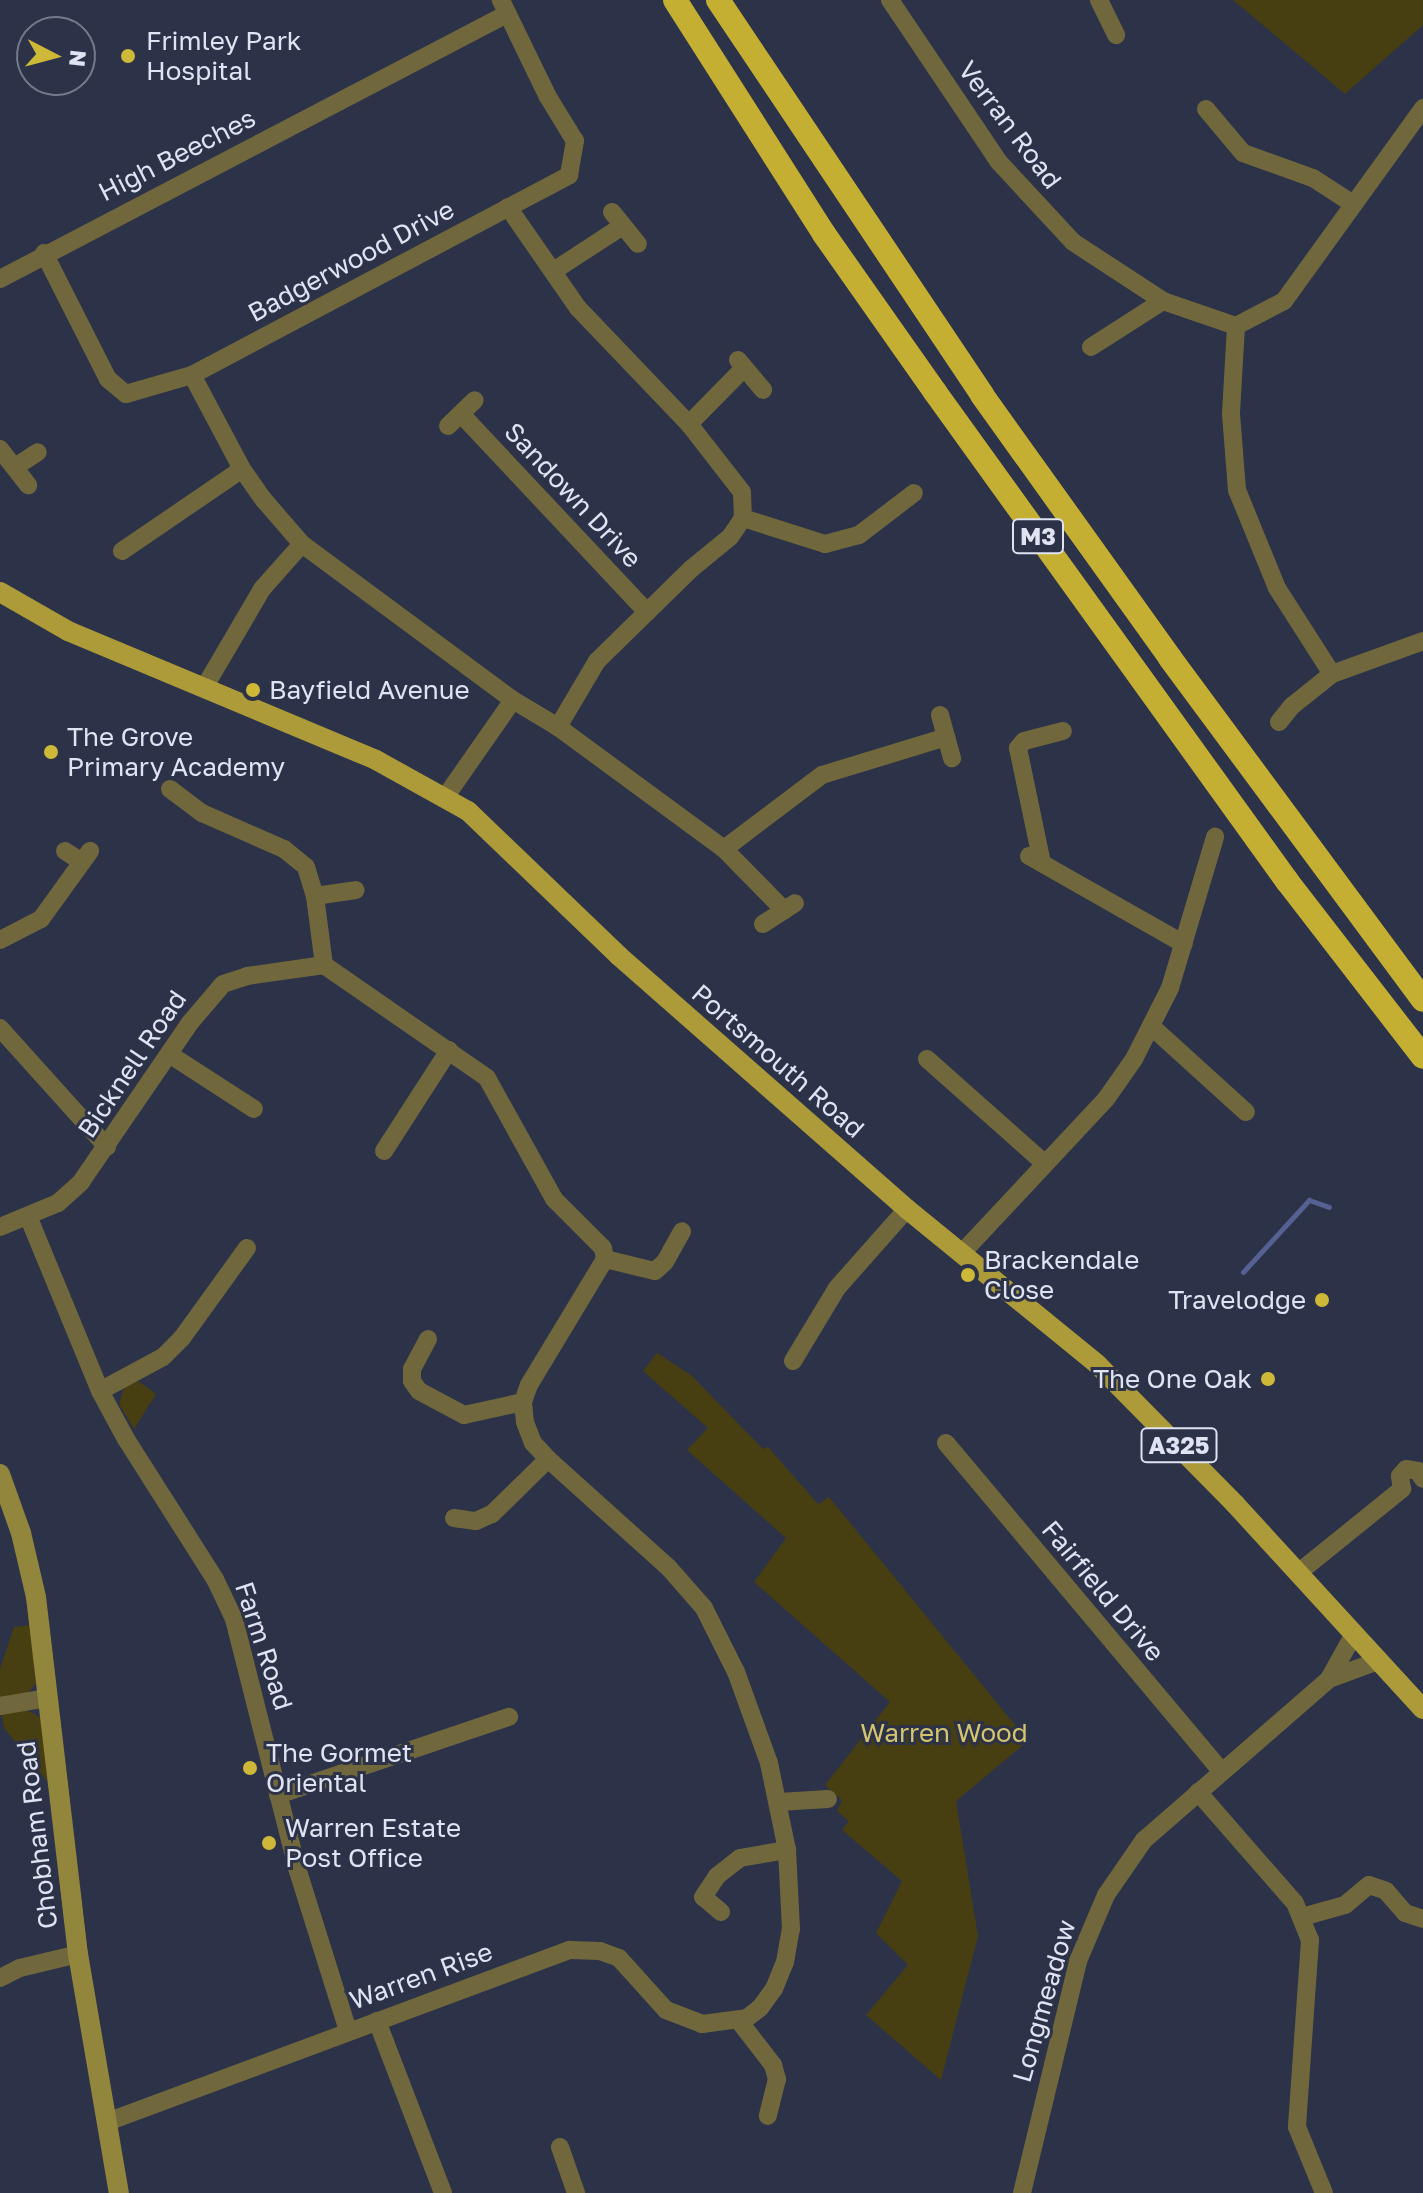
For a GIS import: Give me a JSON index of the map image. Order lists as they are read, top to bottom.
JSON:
{
  "streets": {
    "highway": ["M3"],
    "main road": ["Portsmouth Road", "A325", "Chobham Road"],
    "street": [
      "Verran Road",
      "High Beeches",
      "Badgerwood Drive",
      "Sandown Drive",
      "Bicknell Road",
      "Fairfield Drive",
      "Farm Road",
      "Warren Rise",
      "Longmeadow"
    ]
  },
  "crossings": [
    ["High Beeches", "Badgerwood Drive"],
    ["Bicknell Road", "Farm Road"],
    ["Fairfield Drive", "Longmeadow"],
    ["Farm Road", "Warren Rise"],
    ["Chobham Road", "Warren Rise"]
  ],
  "parks": ["Warren Wood"],
  "places": [
    "Frimley Park Hospital",
    "Bayfield Avenue",
    "The Grove Primary Academy",
    "Brackendale Close",
    "Travelodge",
    "The One Oak",
    "The Gormet Oriental",
    "Warren Estate Post Office"
  ],
  "north": "right"
}
